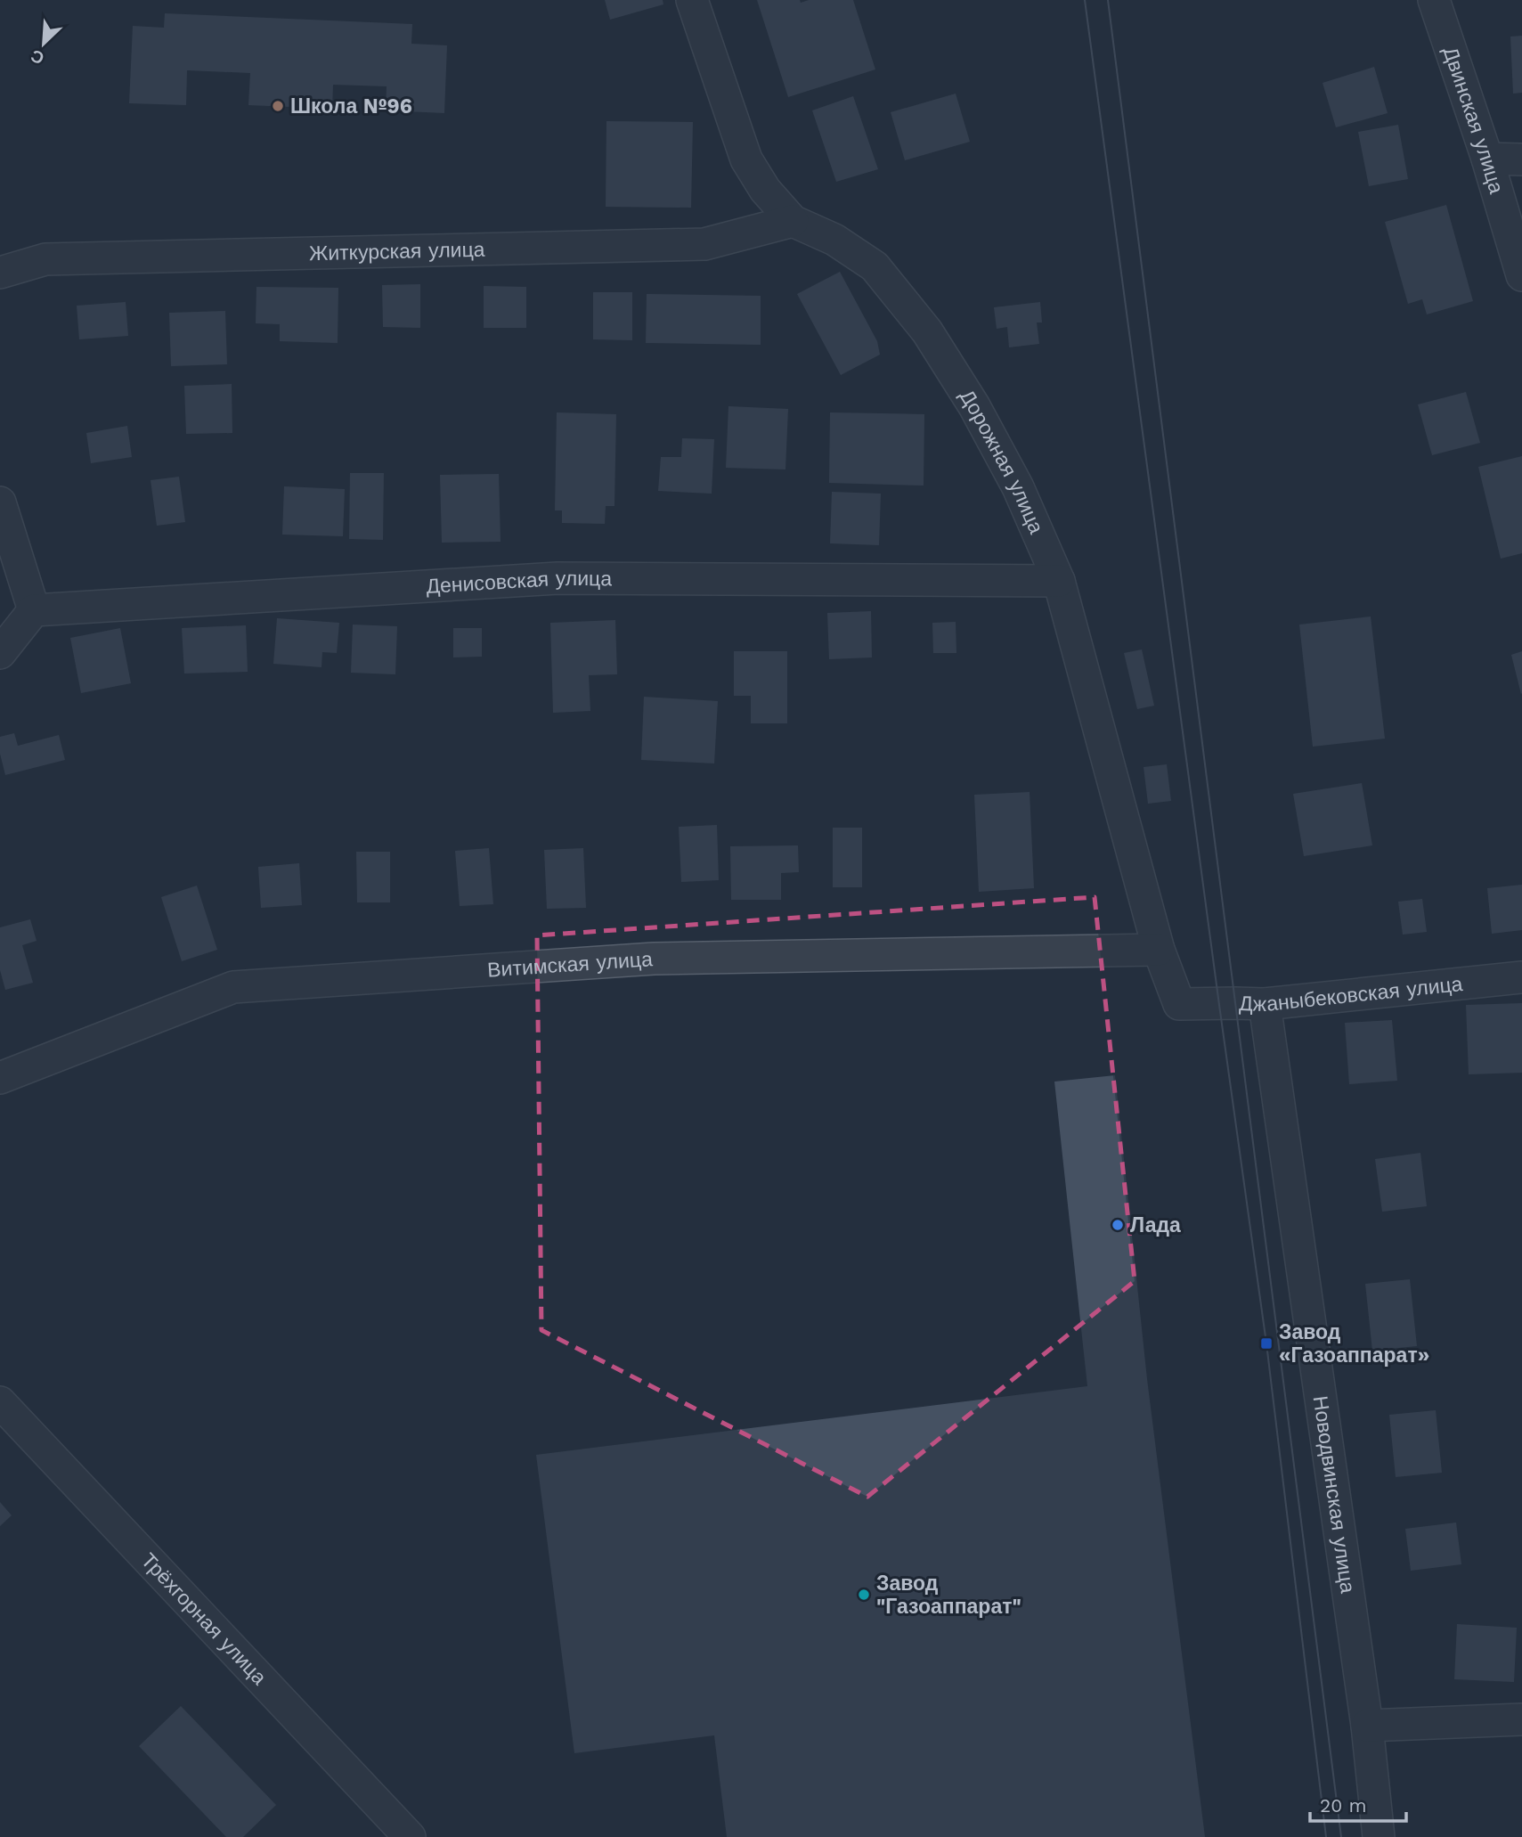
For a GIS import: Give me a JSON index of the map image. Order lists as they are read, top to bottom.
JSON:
{
  "streets": {
    "street": [
      "Двинская улица",
      "Житкурская улица",
      "Дорожная улица",
      "Денисовская улица",
      "Витимская улица",
      "Джаныбековская улица",
      "Новодвинская улица",
      "Трёхгорная улица"
    ]
  },
  "crossings": [
    ["Житкурская улица", "Дорожная улица"],
    ["Дорожная улица", "Денисовская улица"],
    ["Дорожная улица", "Витимская улица"],
    ["Дорожная улица", "Джаныбековская улица"],
    ["Джаныбековская улица", "Новодвинская улица"]
  ],
  "places": {
    "other": ["Школа №96", "Лада", "Завод \"Газоаппарат\""],
    "transit": ["Завод «Газоаппарат»"]
  },
  "scale_bar": "20 m",
  "north": "bottom left"
}
